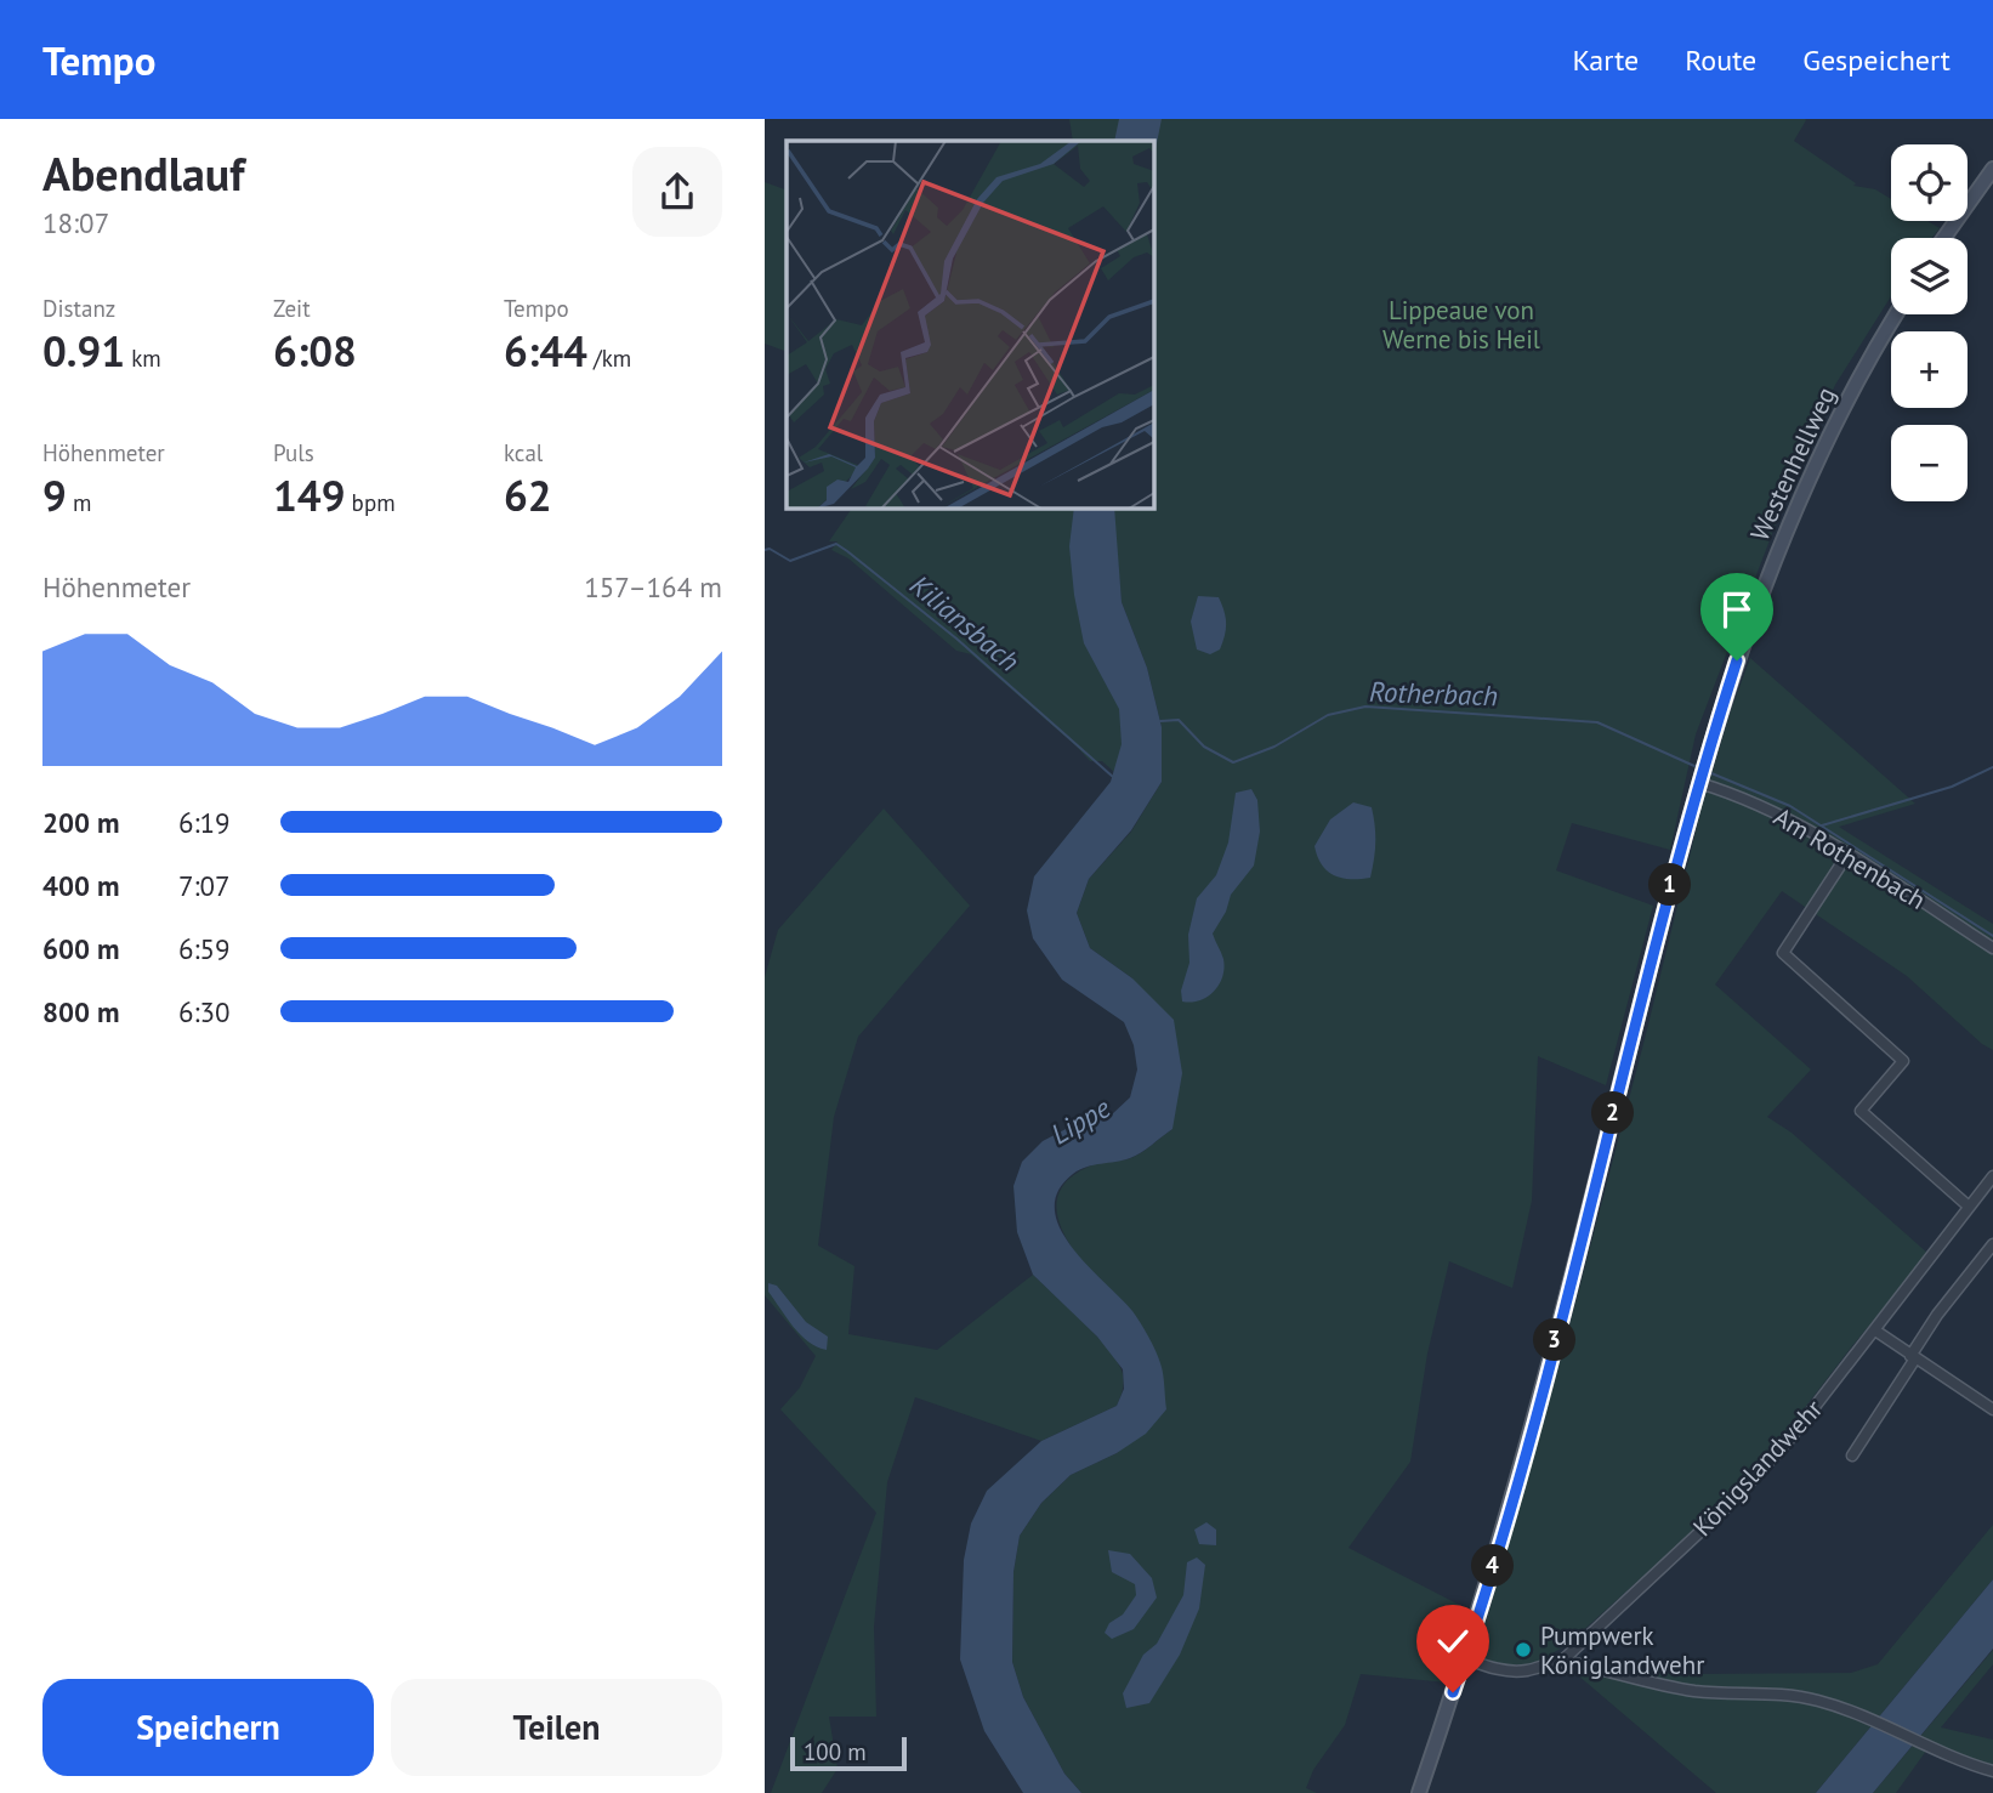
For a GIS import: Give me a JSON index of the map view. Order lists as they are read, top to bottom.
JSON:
{
  "streets": {
    "main road": ["Westenhellweg"],
    "street": ["Am Rothenbach", "Königslandwehr"]
  },
  "crossings": [
    ["Westenhellweg", "Am Rothenbach"]
  ],
  "water": ["Kiliansbach", "Rotherbach", "Lippe"],
  "parks": ["Lippeaue von Werne bis Heil"],
  "places": ["Pumpwerk Königlandwehr"],
  "scale_bar": "100 m",
  "page": {
    "header": "Tempo",
    "nav": ["Karte", "Route", "Gespeichert"],
    "heading": ["Abendlauf", "18:07"],
    "map_buttons": ["+", "−"],
    "stats": [
      ["Distanz", "0.91 km"],
      ["Zeit", "6:08"],
      ["Tempo", "6:44 /km"],
      ["Höhenmeter", "9 m"],
      ["Puls", "149 bpm"],
      ["kcal", "62"]
    ],
    "chart": ["Höhenmeter", "157–164 m"],
    "list": [
      {
        "name": "200 m",
        "note": "6:19"
      },
      {
        "name": "400 m",
        "note": "7:07"
      },
      {
        "name": "600 m",
        "note": "6:59"
      },
      {
        "name": "800 m",
        "note": "6:30"
      }
    ],
    "pins": [
      "1",
      "2",
      "3",
      "4"
    ],
    "buttons": ["Speichern", "Teilen"],
    "scale": "100 m"
  }
}
